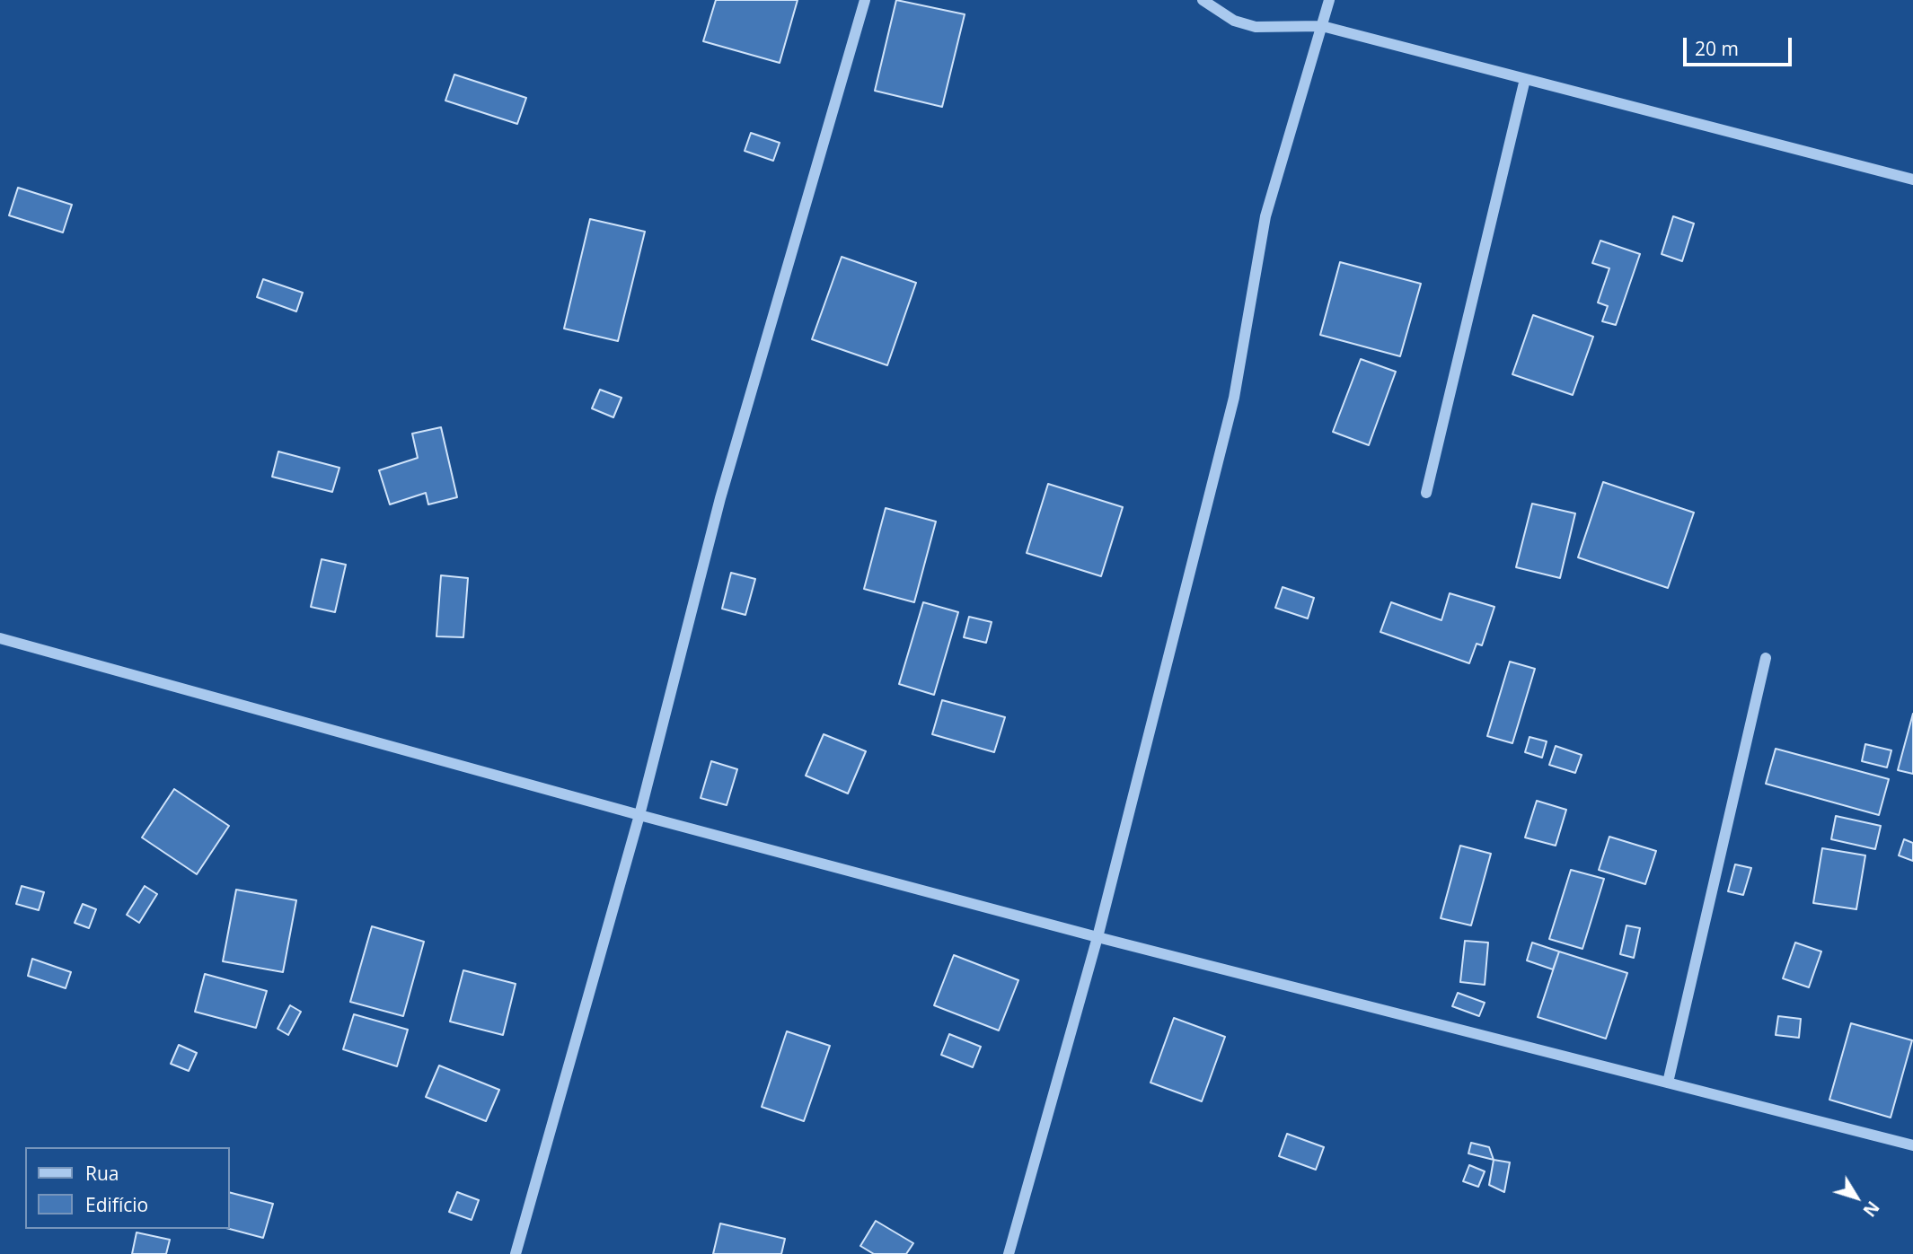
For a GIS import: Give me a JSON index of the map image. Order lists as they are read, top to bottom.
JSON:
{
  "legend": ["Rua", "Edifício"],
  "scale_bar": "20 m",
  "north": "bottom right"
}
